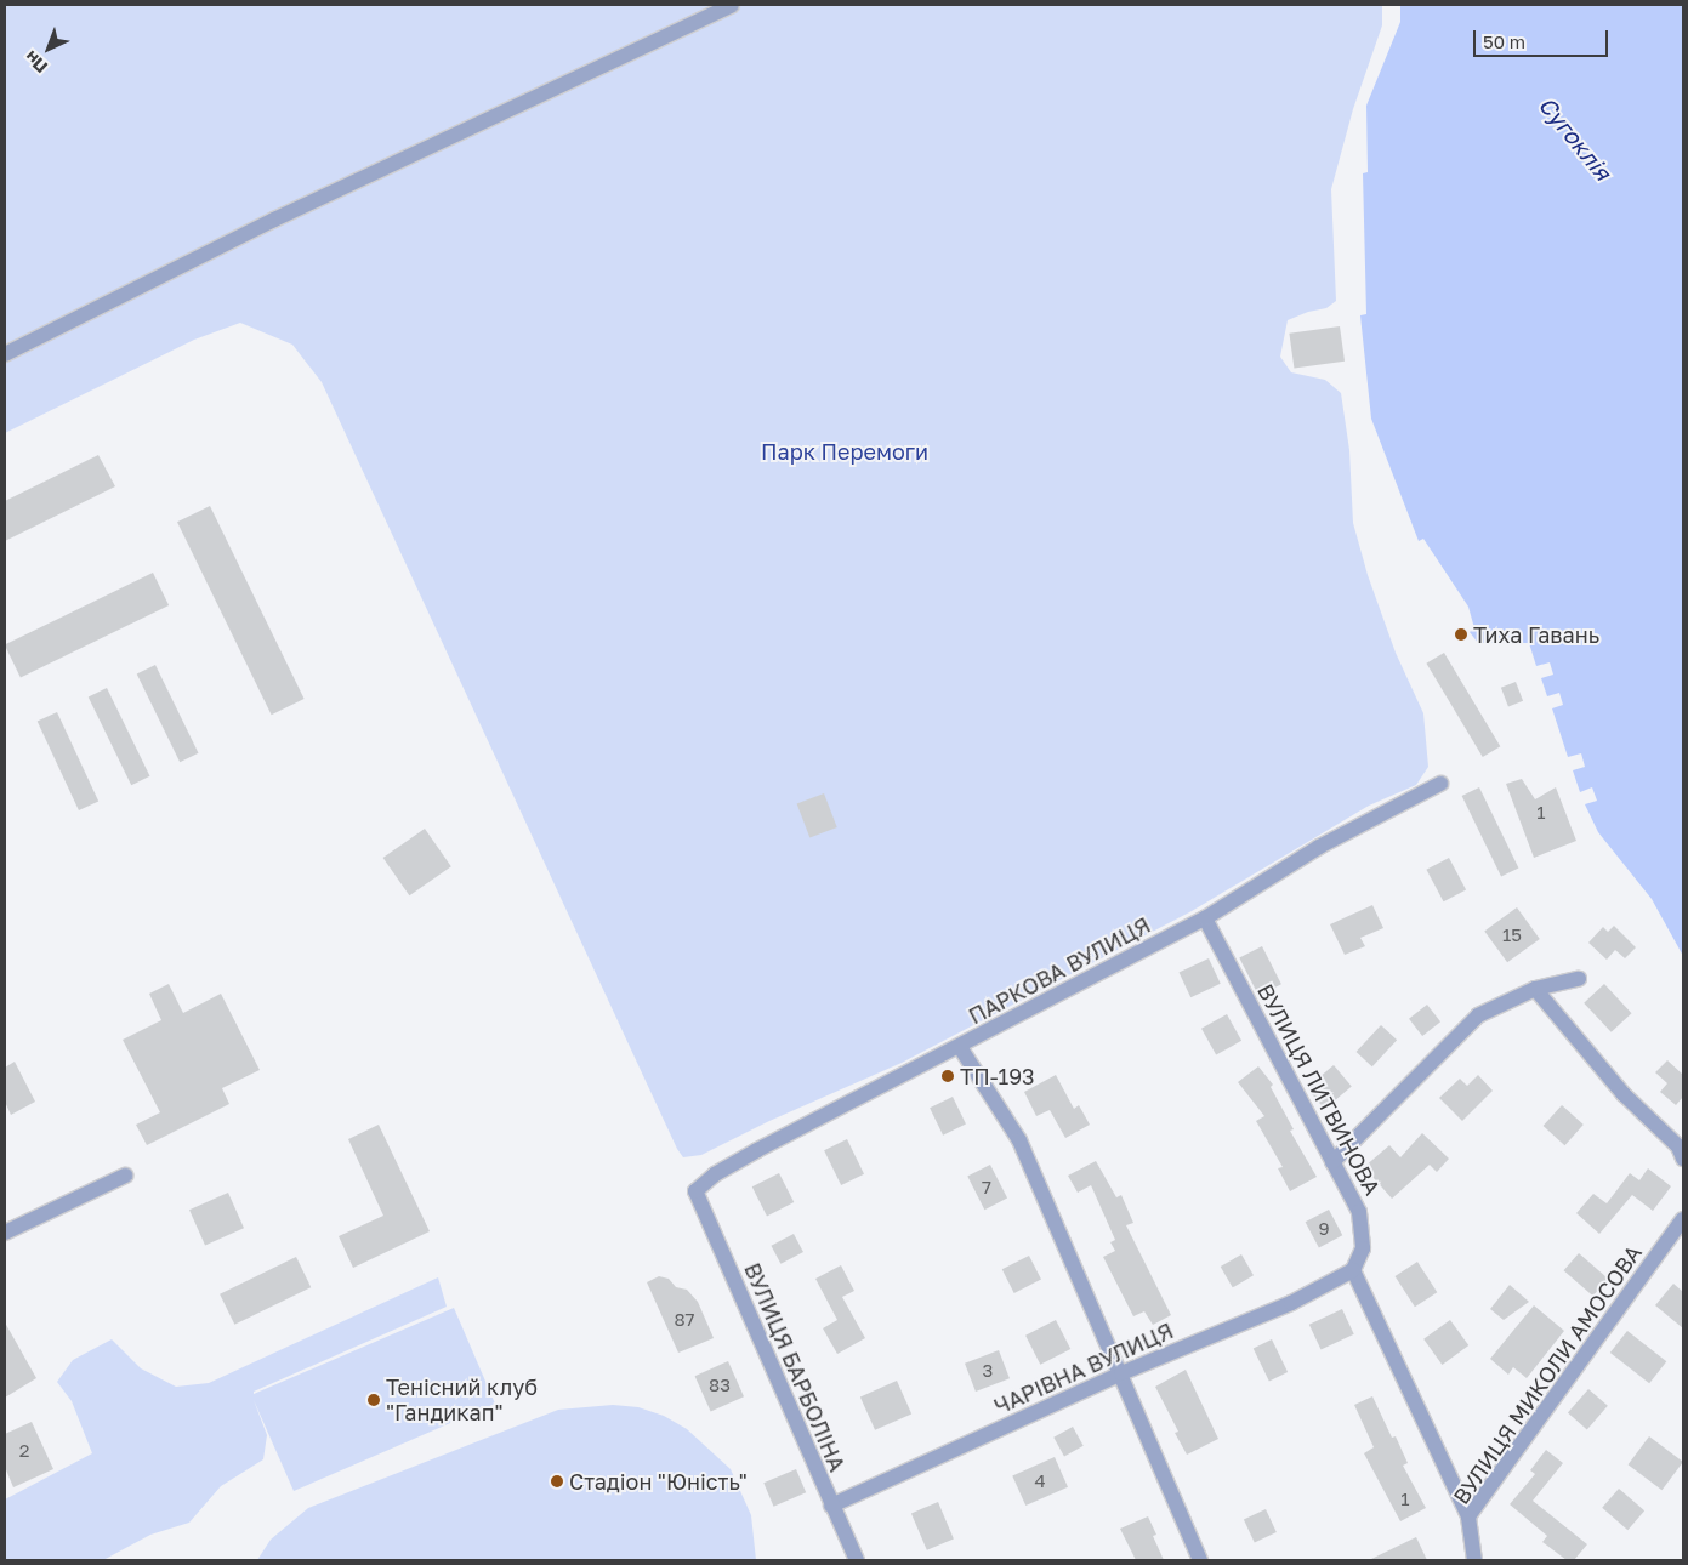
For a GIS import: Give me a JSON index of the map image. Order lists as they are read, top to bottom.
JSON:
{
  "streets": {
    "street": [
      "ПАРКОВА ВУЛИЦЯ",
      "ВУЛИЦЯ ЛИТВИНОВА",
      "ВУЛИЦЯ БАРБОЛІНА",
      "ЧАРІВНА ВУЛИЦЯ",
      "ВУЛИЦЯ МИКОЛИ АМОСОВА"
    ]
  },
  "crossings": [
    ["ПАРКОВА ВУЛИЦЯ", "ВУЛИЦЯ ЛИТВИНОВА"],
    ["ПАРКОВА ВУЛИЦЯ", "ВУЛИЦЯ БАРБОЛІНА"],
    ["ВУЛИЦЯ ЛИТВИНОВА", "ЧАРІВНА ВУЛИЦЯ"],
    ["ВУЛИЦЯ БАРБОЛІНА", "ЧАРІВНА ВУЛИЦЯ"]
  ],
  "water": ["Сугоклія"],
  "parks": ["Парк Перемоги"],
  "places": [
    "Тиха Гавань",
    "ТП-193",
    "Тенісний клуб \"Гандикап\"",
    "Стадіон \"Юність\""
  ],
  "house_numbers": [
    "1",
    "15",
    "7",
    "9",
    "87",
    "3",
    "83",
    "2",
    "4",
    "1"
  ],
  "scale_bar": "50 m",
  "north": "bottom left"
}
